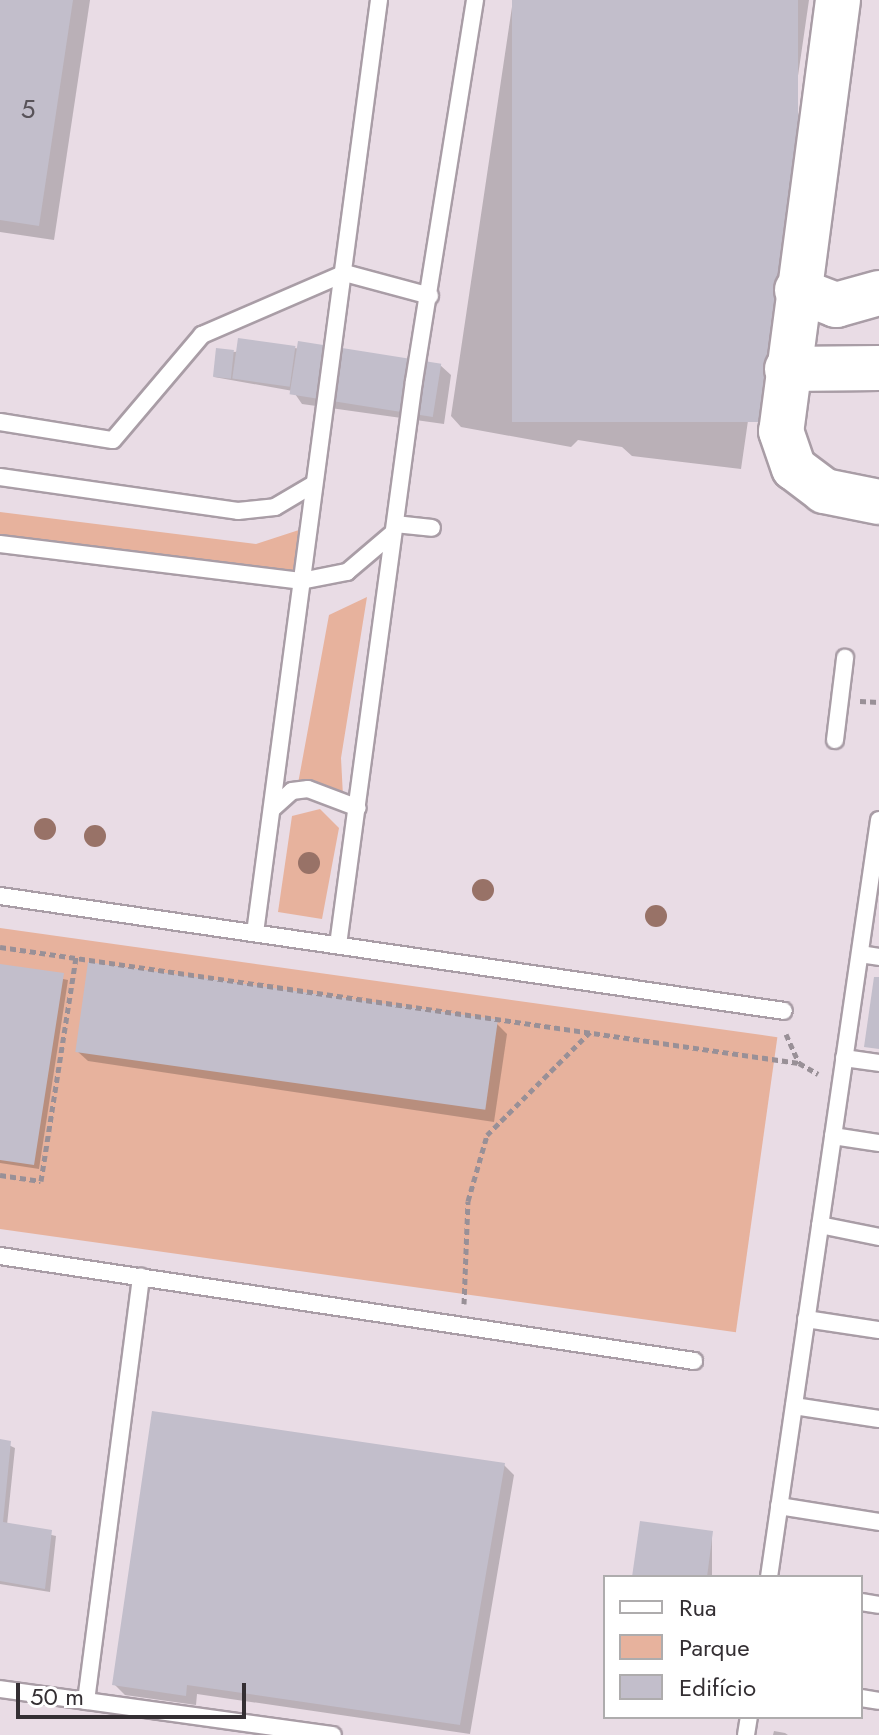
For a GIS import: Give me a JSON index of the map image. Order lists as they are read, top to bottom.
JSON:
{
  "house_numbers": ["5"],
  "legend": ["Rua", "Parque", "Edifício"],
  "scale_bar": "50 m"
}
